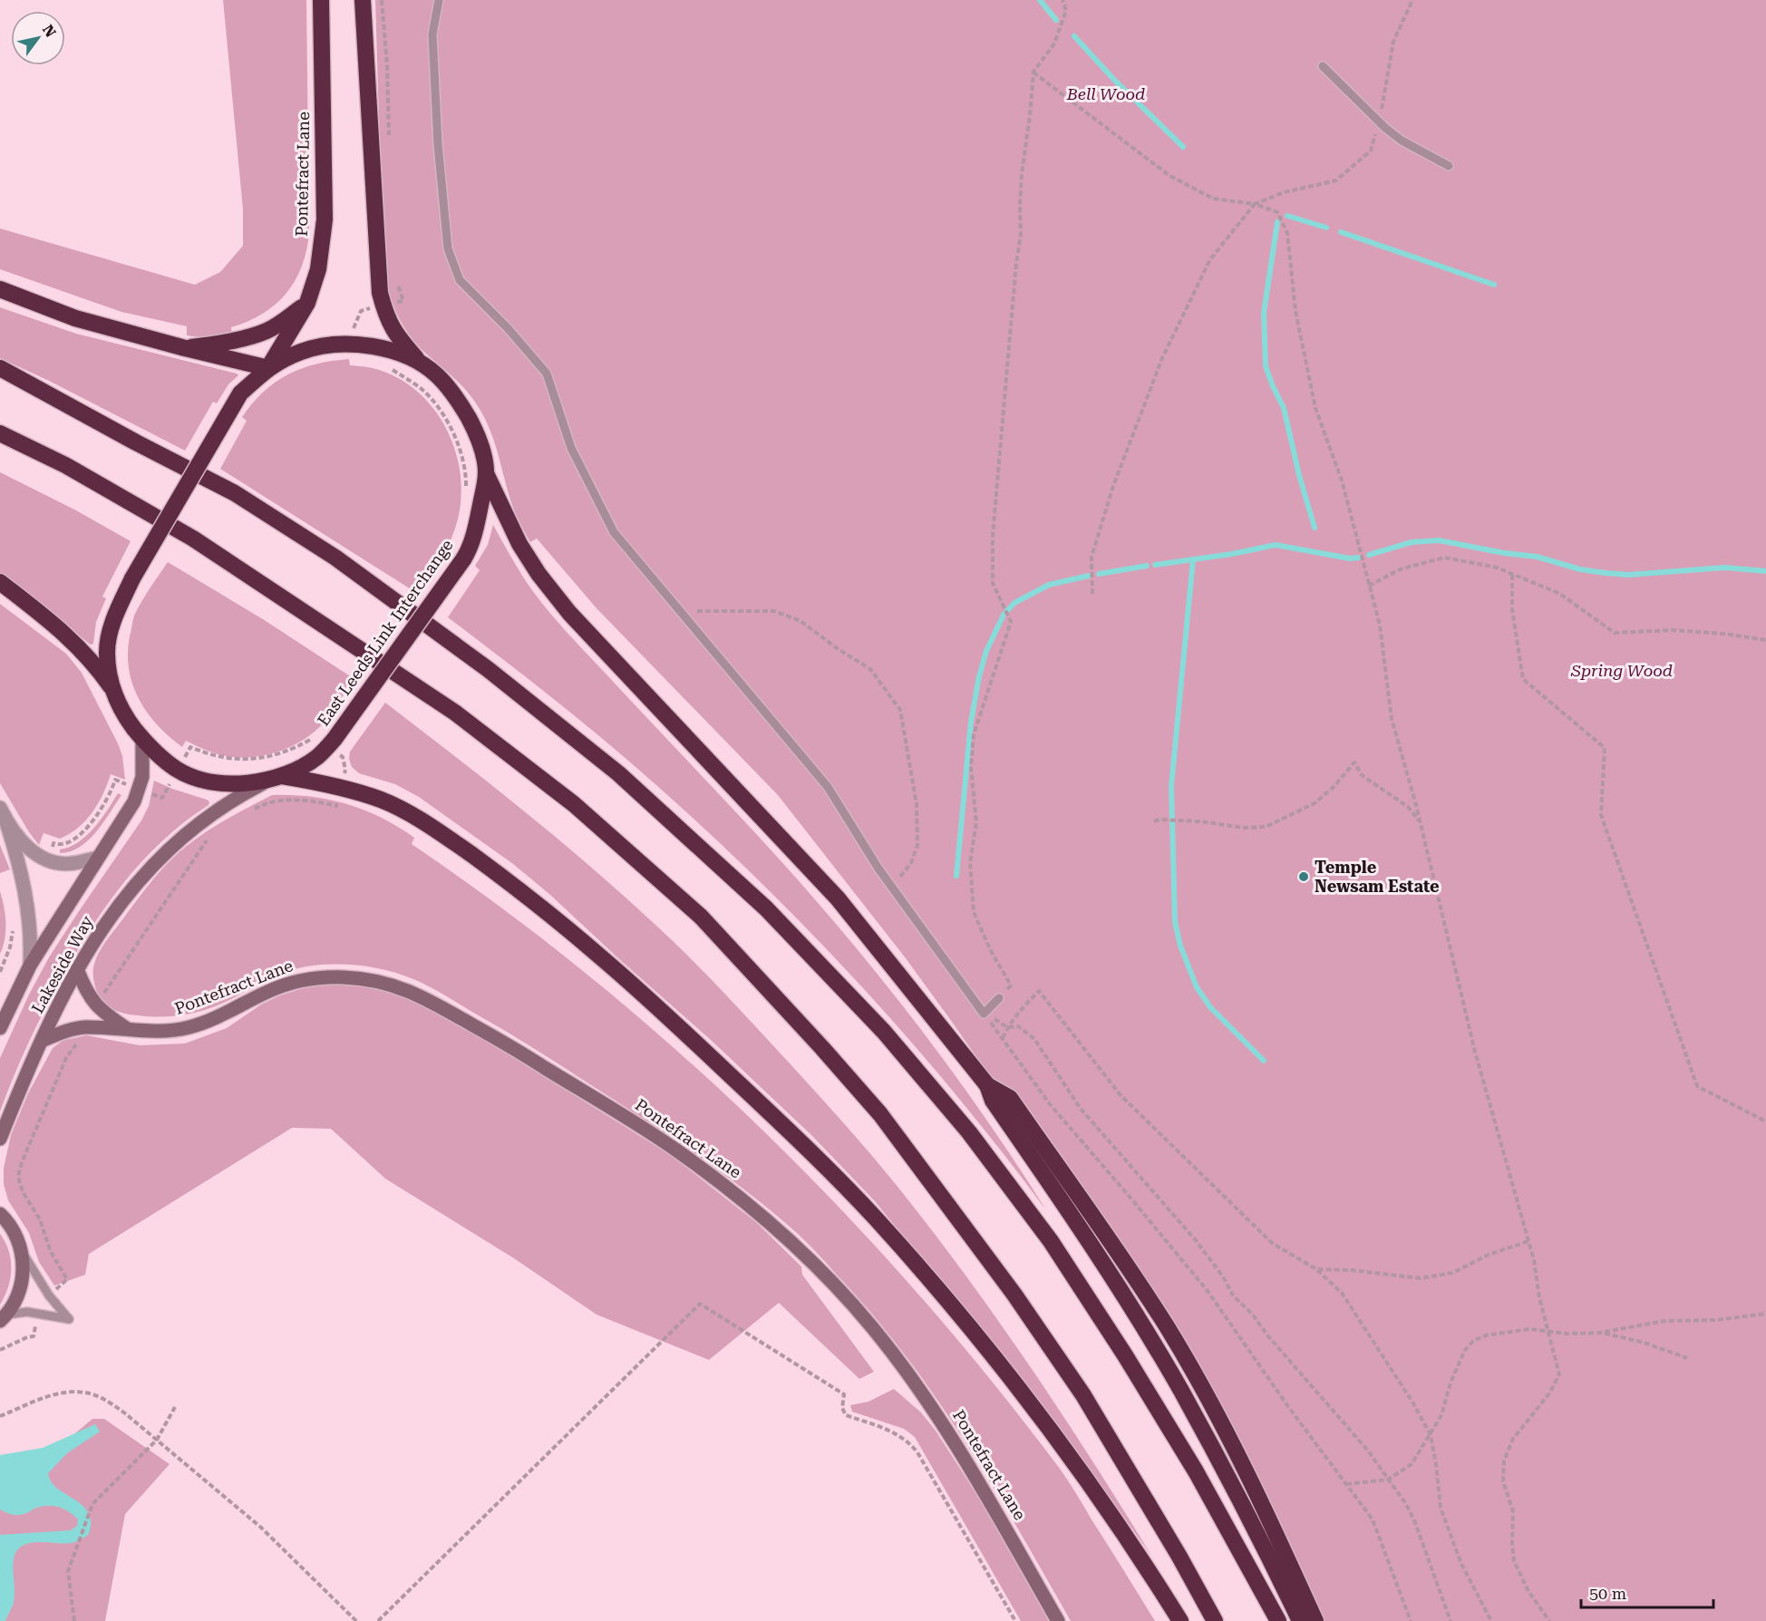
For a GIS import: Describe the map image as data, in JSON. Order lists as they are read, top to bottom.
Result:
{
  "streets": {
    "highway": ["Pontefract Lane", "East Leeds Link Interchange"],
    "street": ["Lakeside Way"]
  },
  "crossings": [
    ["Pontefract Lane", "East Leeds Link Interchange"],
    ["Pontefract Lane", "Lakeside Way"],
    ["East Leeds Link Interchange", "Lakeside Way"]
  ],
  "parks": ["Bell Wood", "Spring Wood"],
  "places": ["Temple Newsam Estate"],
  "scale_bar": "50 m",
  "north": "top right"
}
